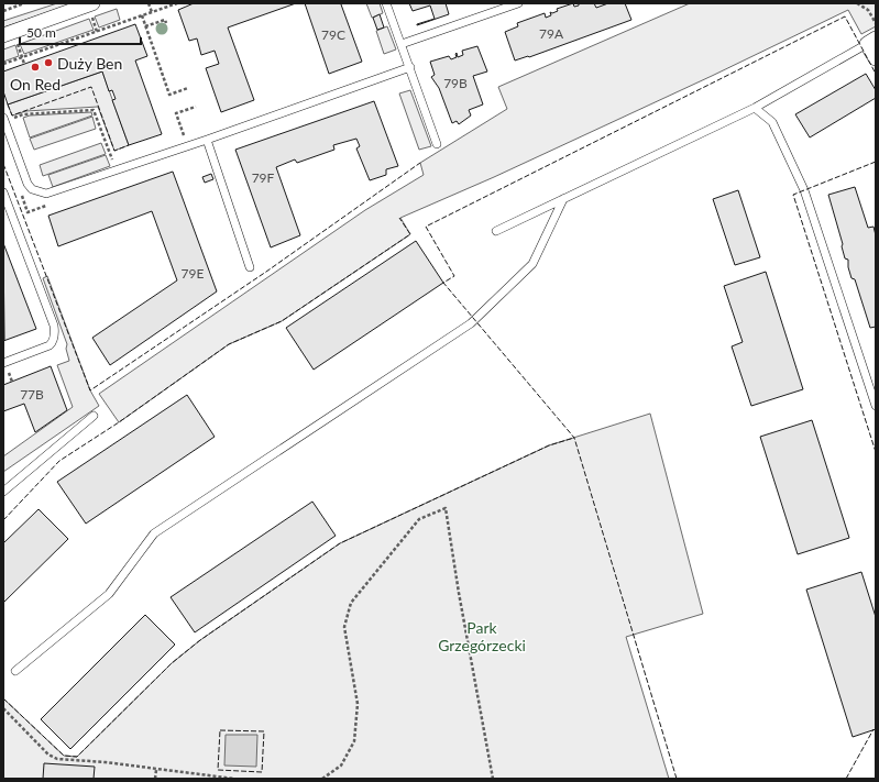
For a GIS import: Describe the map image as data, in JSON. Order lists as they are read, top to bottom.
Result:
{
  "parks": ["Park Grzegórzecki"],
  "places": ["Duży Ben", "On Red"],
  "house_numbers": [
    "79A",
    "79C",
    "79B",
    "79F",
    "79E",
    "77B"
  ],
  "scale_bar": "50 m"
}
